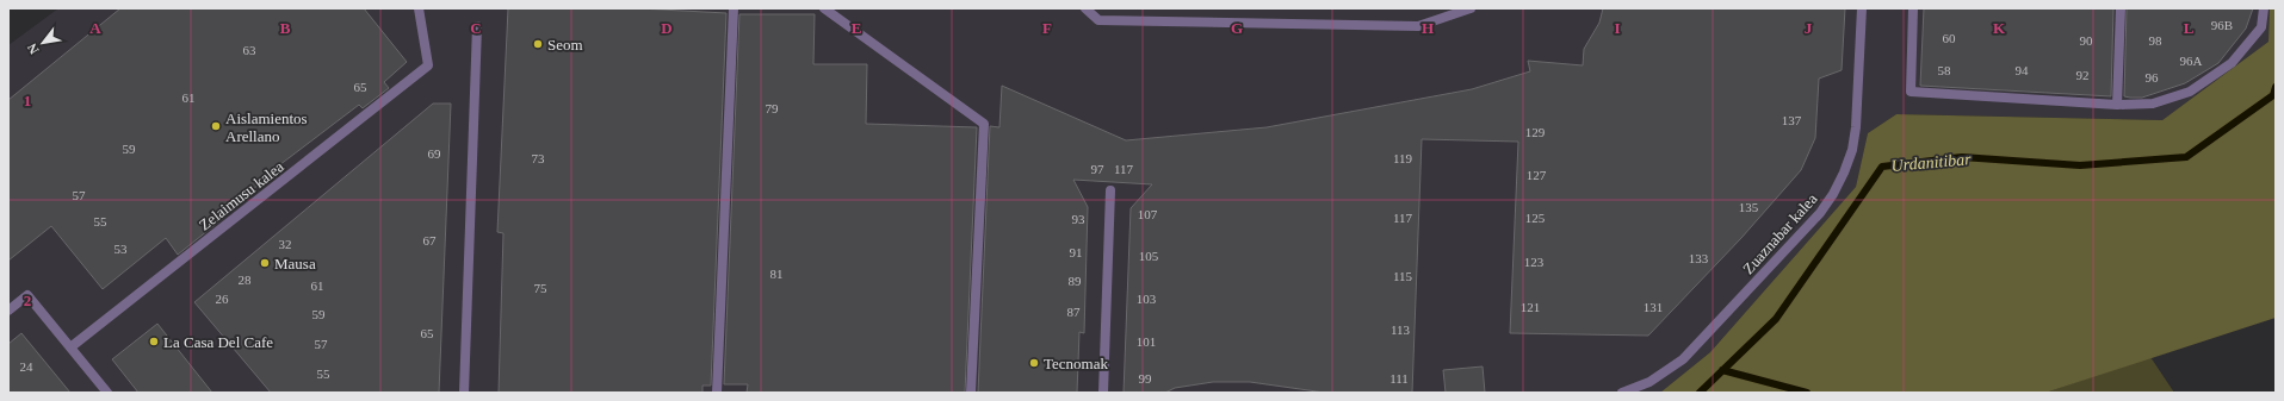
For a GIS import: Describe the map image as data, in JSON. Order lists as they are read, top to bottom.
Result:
{
  "streets": {
    "street": ["Zelaimusu kalea", "Zuaznabar kalea"]
  },
  "water": ["Urdanitibar"],
  "places": [
    "Seom",
    "Aislamientos Arellano",
    "Mausa",
    "La Casa Del Cafe",
    "Tecnomak"
  ],
  "house_numbers": [
    "96B",
    "60",
    "90",
    "98",
    "63",
    "96A",
    "58",
    "94",
    "92",
    "96",
    "65",
    "61",
    "79",
    "137",
    "129",
    "59",
    "69",
    "73",
    "119",
    "97",
    "117",
    "127",
    "57",
    "135",
    "107",
    "117",
    "125",
    "93",
    "55",
    "67",
    "32",
    "53",
    "91",
    "105",
    "133",
    "123",
    "81",
    "115",
    "28",
    "89",
    "61",
    "75",
    "26",
    "103",
    "121",
    "131",
    "87",
    "59",
    "113",
    "65",
    "101",
    "57",
    "24",
    "55",
    "99",
    "111"
  ],
  "north": "bottom left",
  "grid": {
    "columns": [
      "A",
      "B",
      "C",
      "D",
      "E",
      "F",
      "G",
      "H",
      "I",
      "J",
      "K",
      "L"
    ],
    "rows": ["1", "2"]
  }
}
